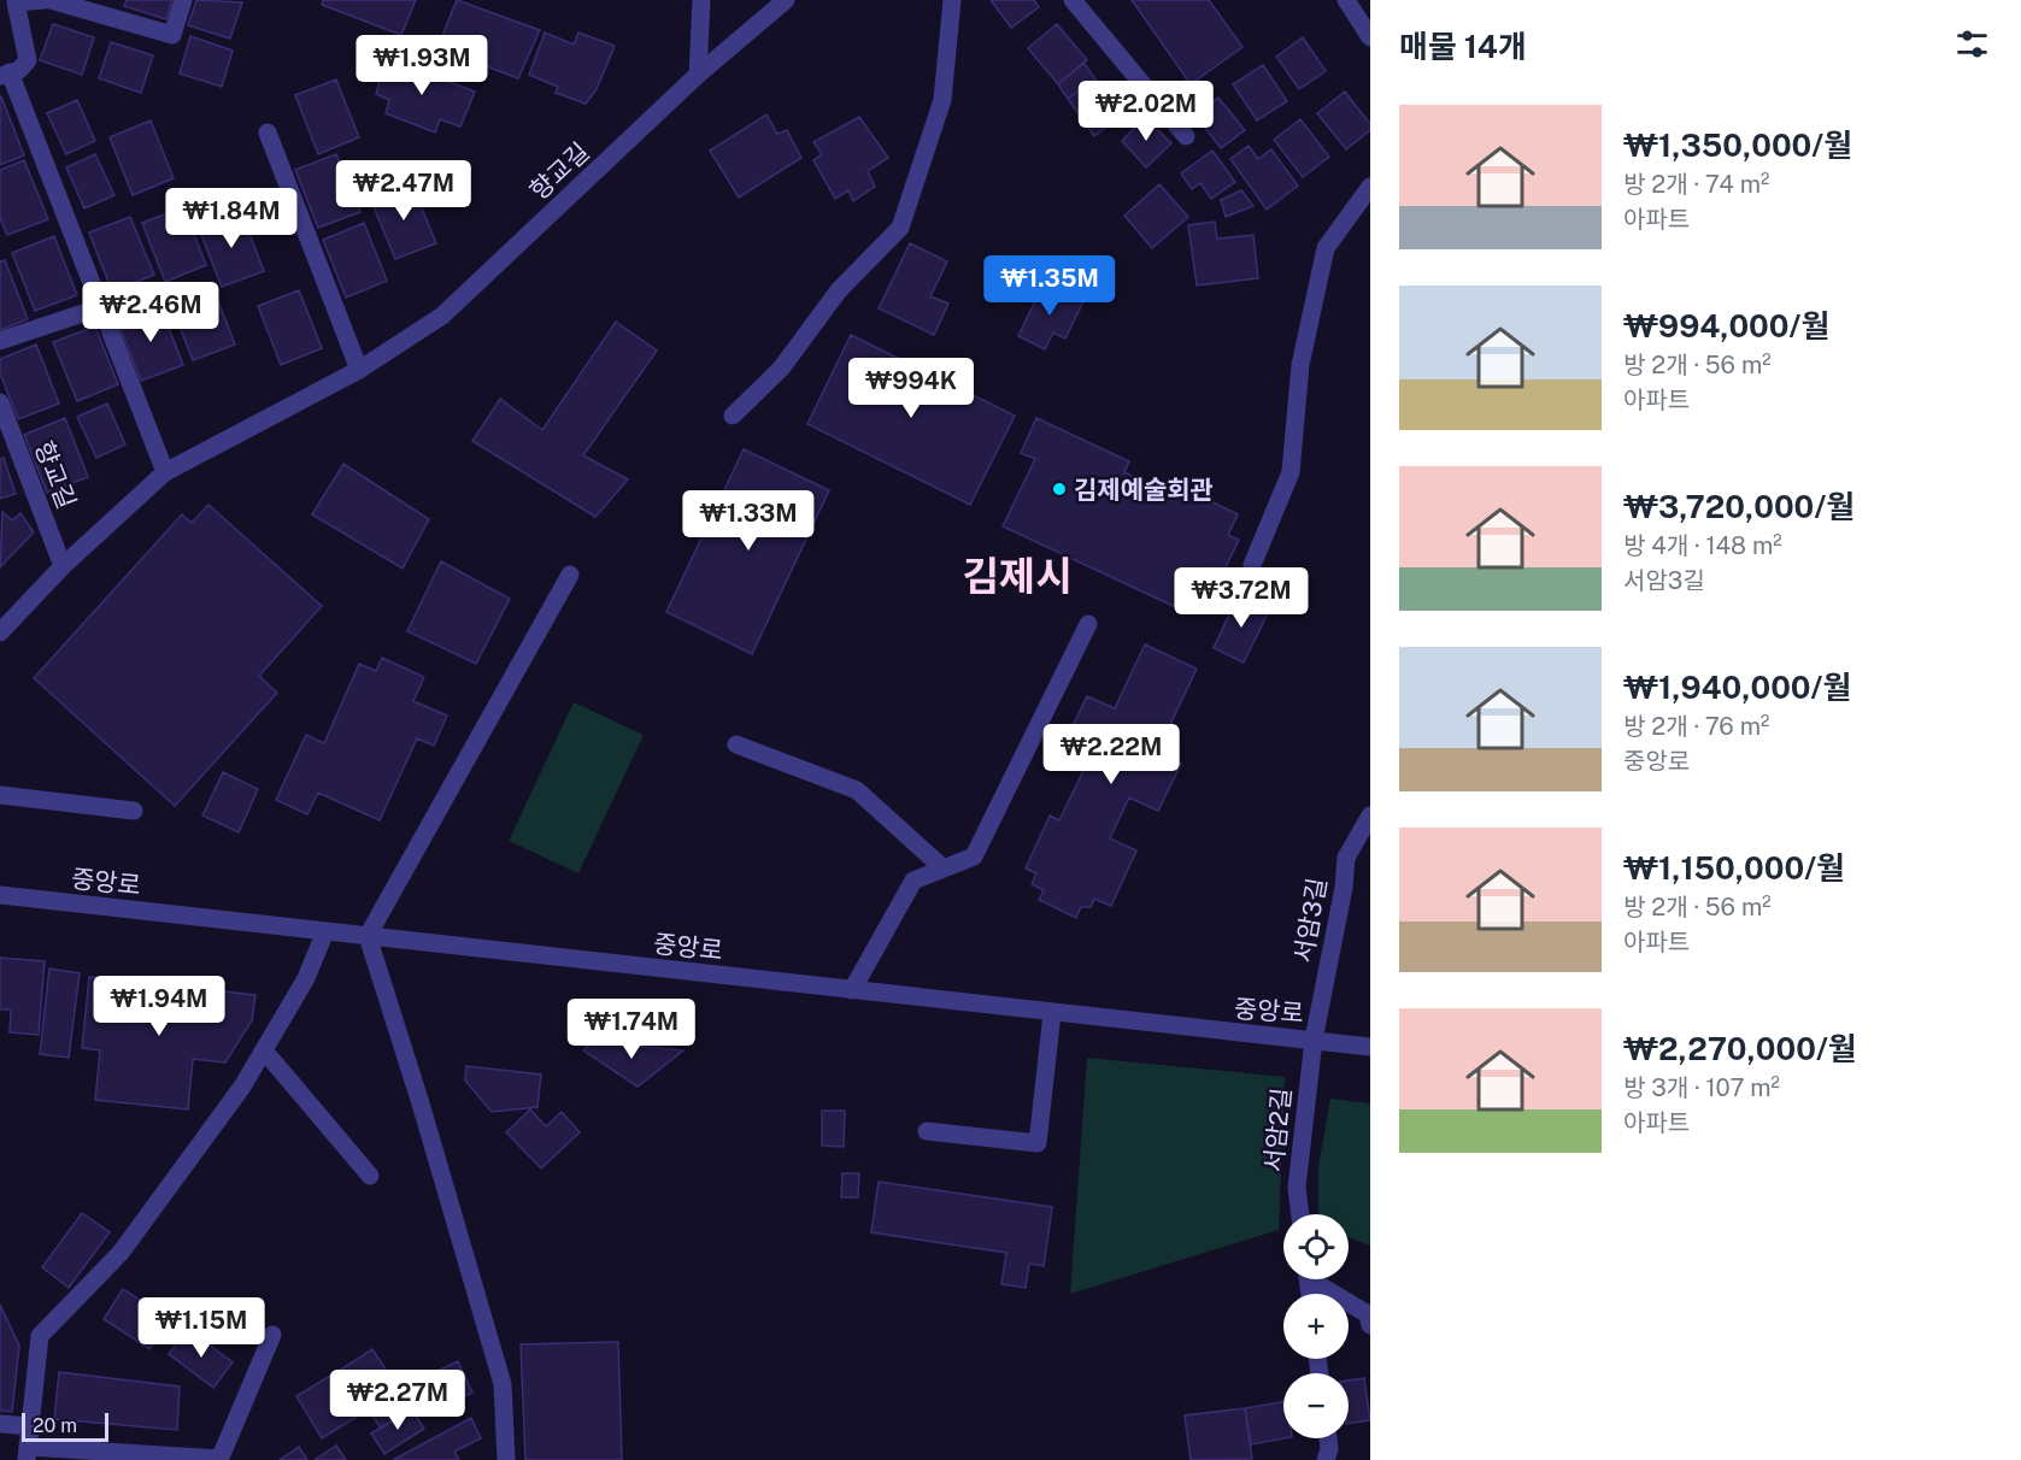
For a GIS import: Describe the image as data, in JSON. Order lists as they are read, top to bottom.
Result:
{
  "streets": {
    "street": [
      "향교길",
      "중앙로",
      "서암3길",
      "서암2길"
    ]
  },
  "crossings": [
    ["중앙로", "서암3길"],
    ["중앙로", "서암2길"],
    ["서암3길", "서암2길"]
  ],
  "districts": ["김제시"],
  "places": ["김제예술회관"],
  "scale_bar": "20 m",
  "page": {
    "heading": "매물 14개",
    "price": [
      "₩1.93M",
      "₩2.02M",
      "₩2.47M",
      "₩1.84M",
      "₩1.35M",
      "₩2.46M",
      "₩994K",
      "₩1.33M",
      "₩3.72M",
      "₩2.22M",
      "₩1.94M",
      "₩1.74M",
      "₩1.15M",
      "₩2.27M"
    ],
    "list": [
      {
        "name": "₩1,350,000/월",
        "note": "방 2개 · 74 m² · 아파트"
      },
      {
        "name": "₩994,000/월",
        "note": "방 2개 · 56 m² · 아파트"
      },
      {
        "name": "₩3,720,000/월",
        "note": "방 4개 · 148 m² · 서암3길"
      },
      {
        "name": "₩1,940,000/월",
        "note": "방 2개 · 76 m² · 중앙로"
      },
      {
        "name": "₩1,150,000/월",
        "note": "방 2개 · 56 m² · 아파트"
      },
      {
        "name": "₩2,270,000/월",
        "note": "방 3개 · 107 m² · 아파트"
      }
    ],
    "map_buttons": ["+", "−"],
    "scale": "20 m"
  }
}
